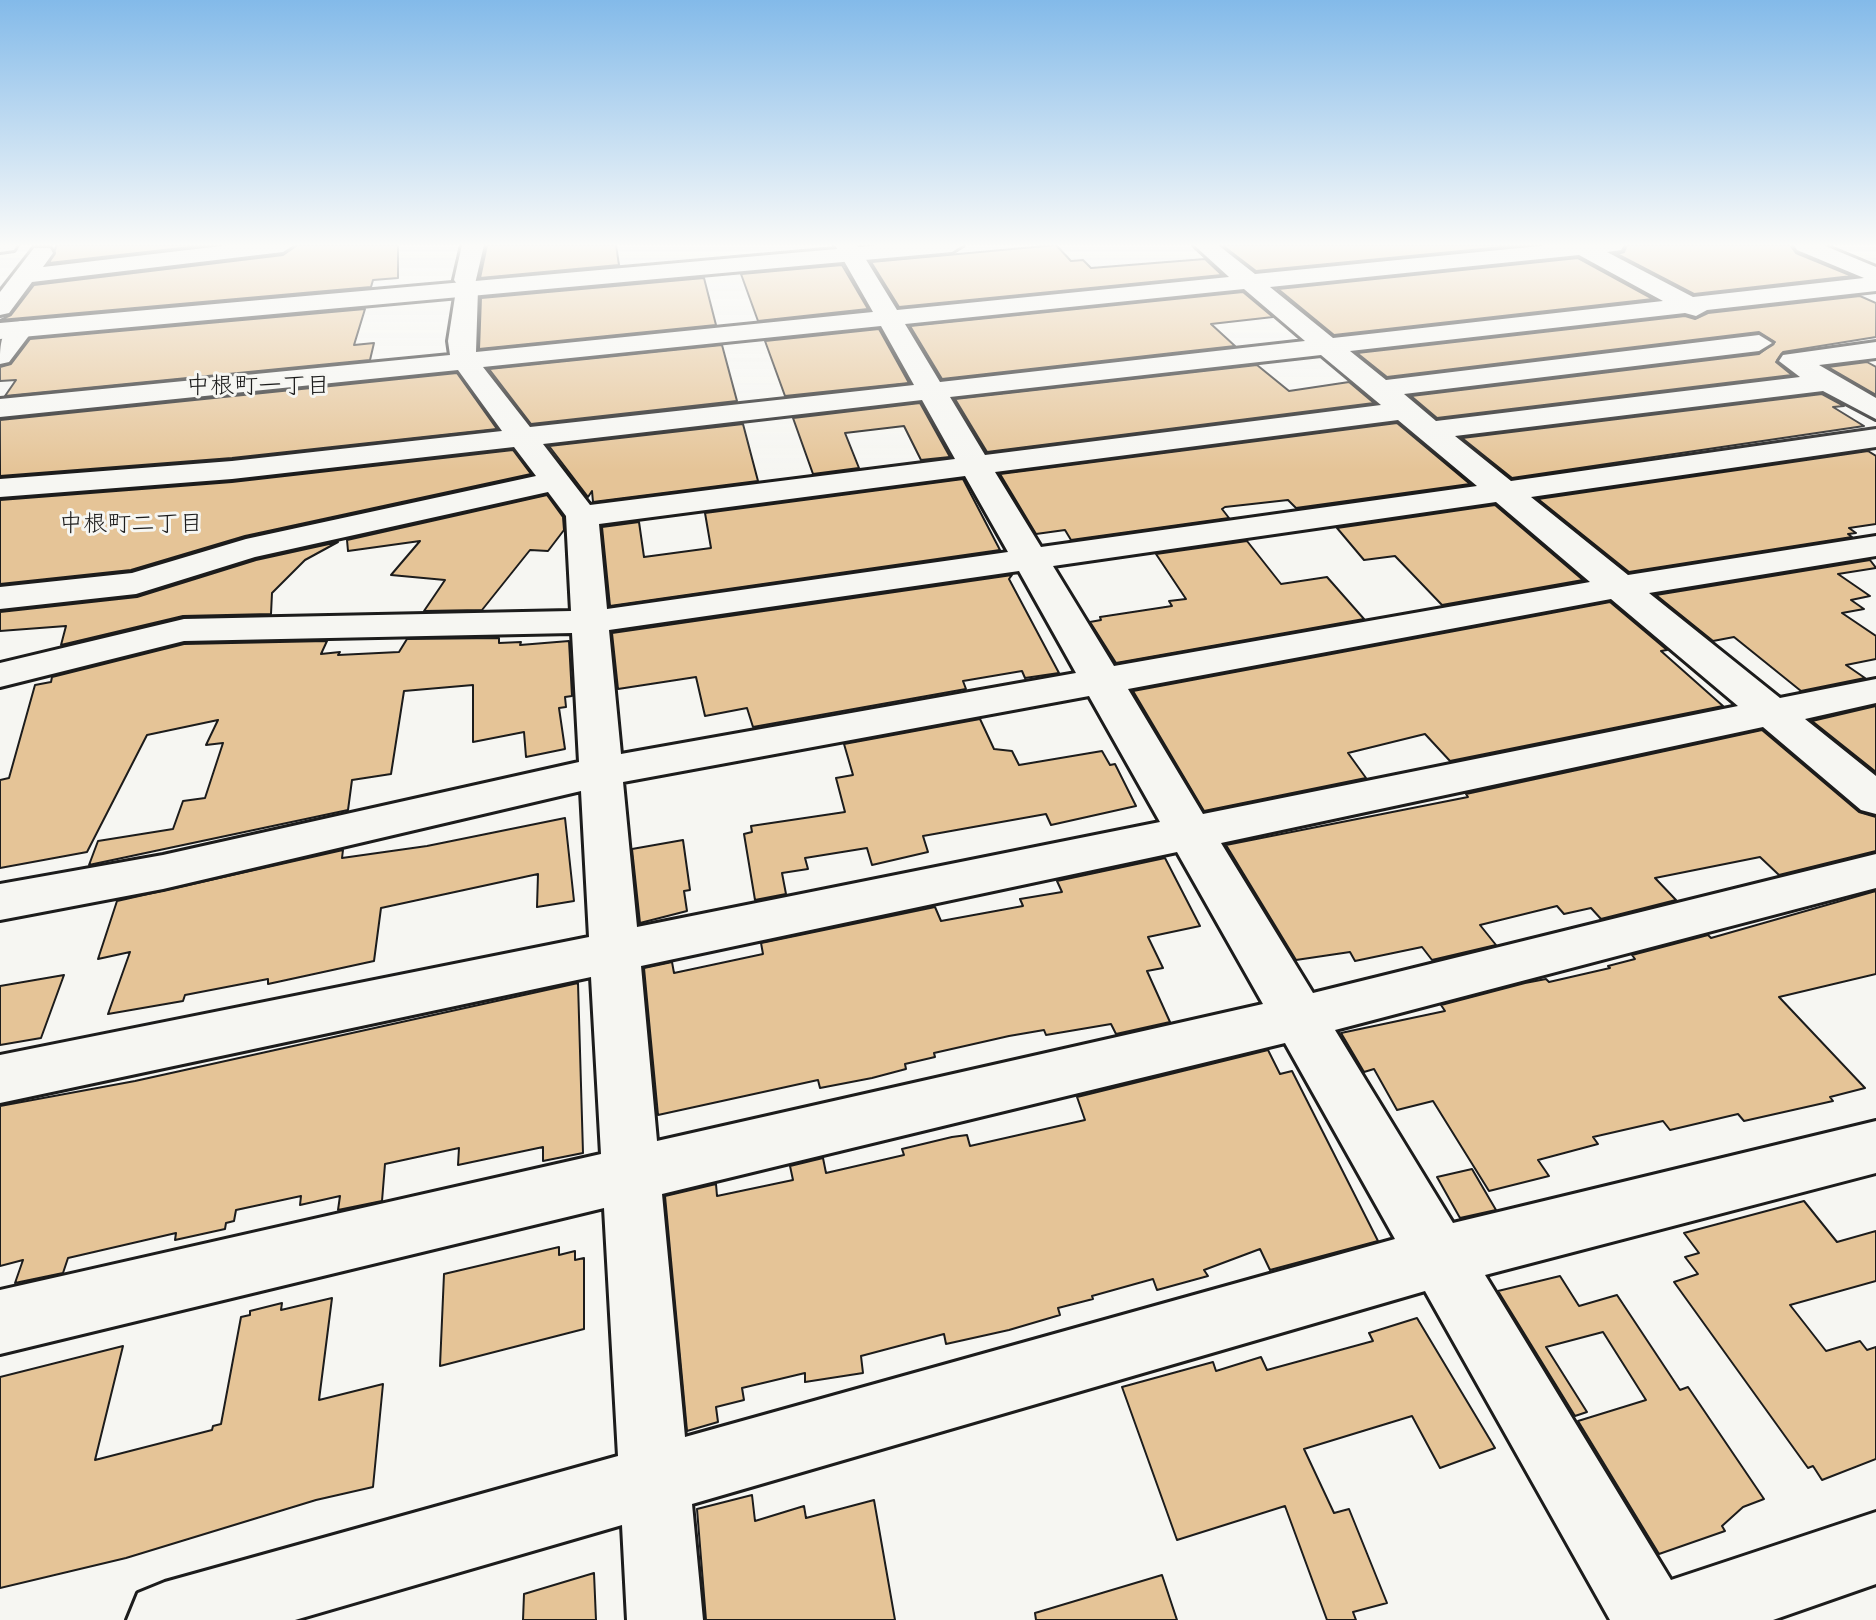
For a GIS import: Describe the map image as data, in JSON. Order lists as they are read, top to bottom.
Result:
{
  "districts": ["中根町一丁目", "中根町二丁目"]
}
